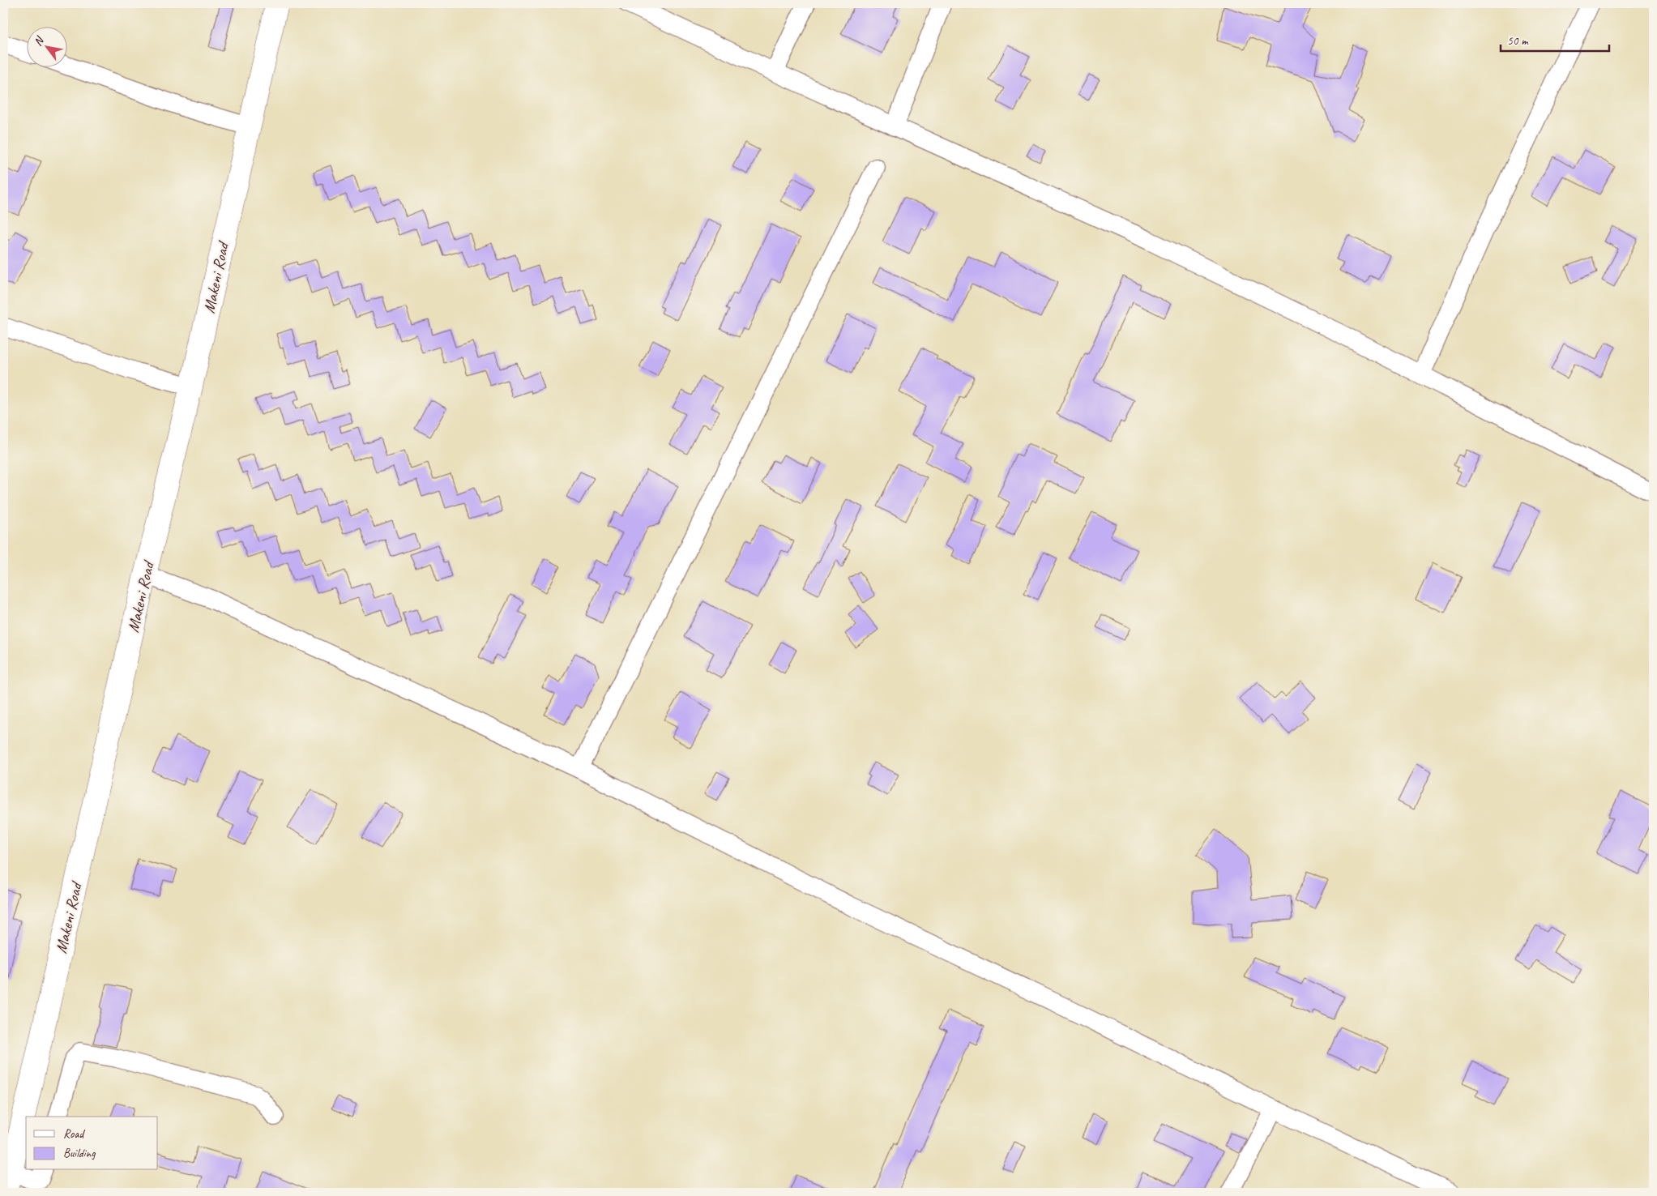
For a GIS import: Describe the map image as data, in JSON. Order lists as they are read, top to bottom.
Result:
{
  "streets": {
    "main road": ["Makeni Road"]
  },
  "legend": ["Road", "Building"],
  "scale_bar": "50 m",
  "north": "top left"
}
